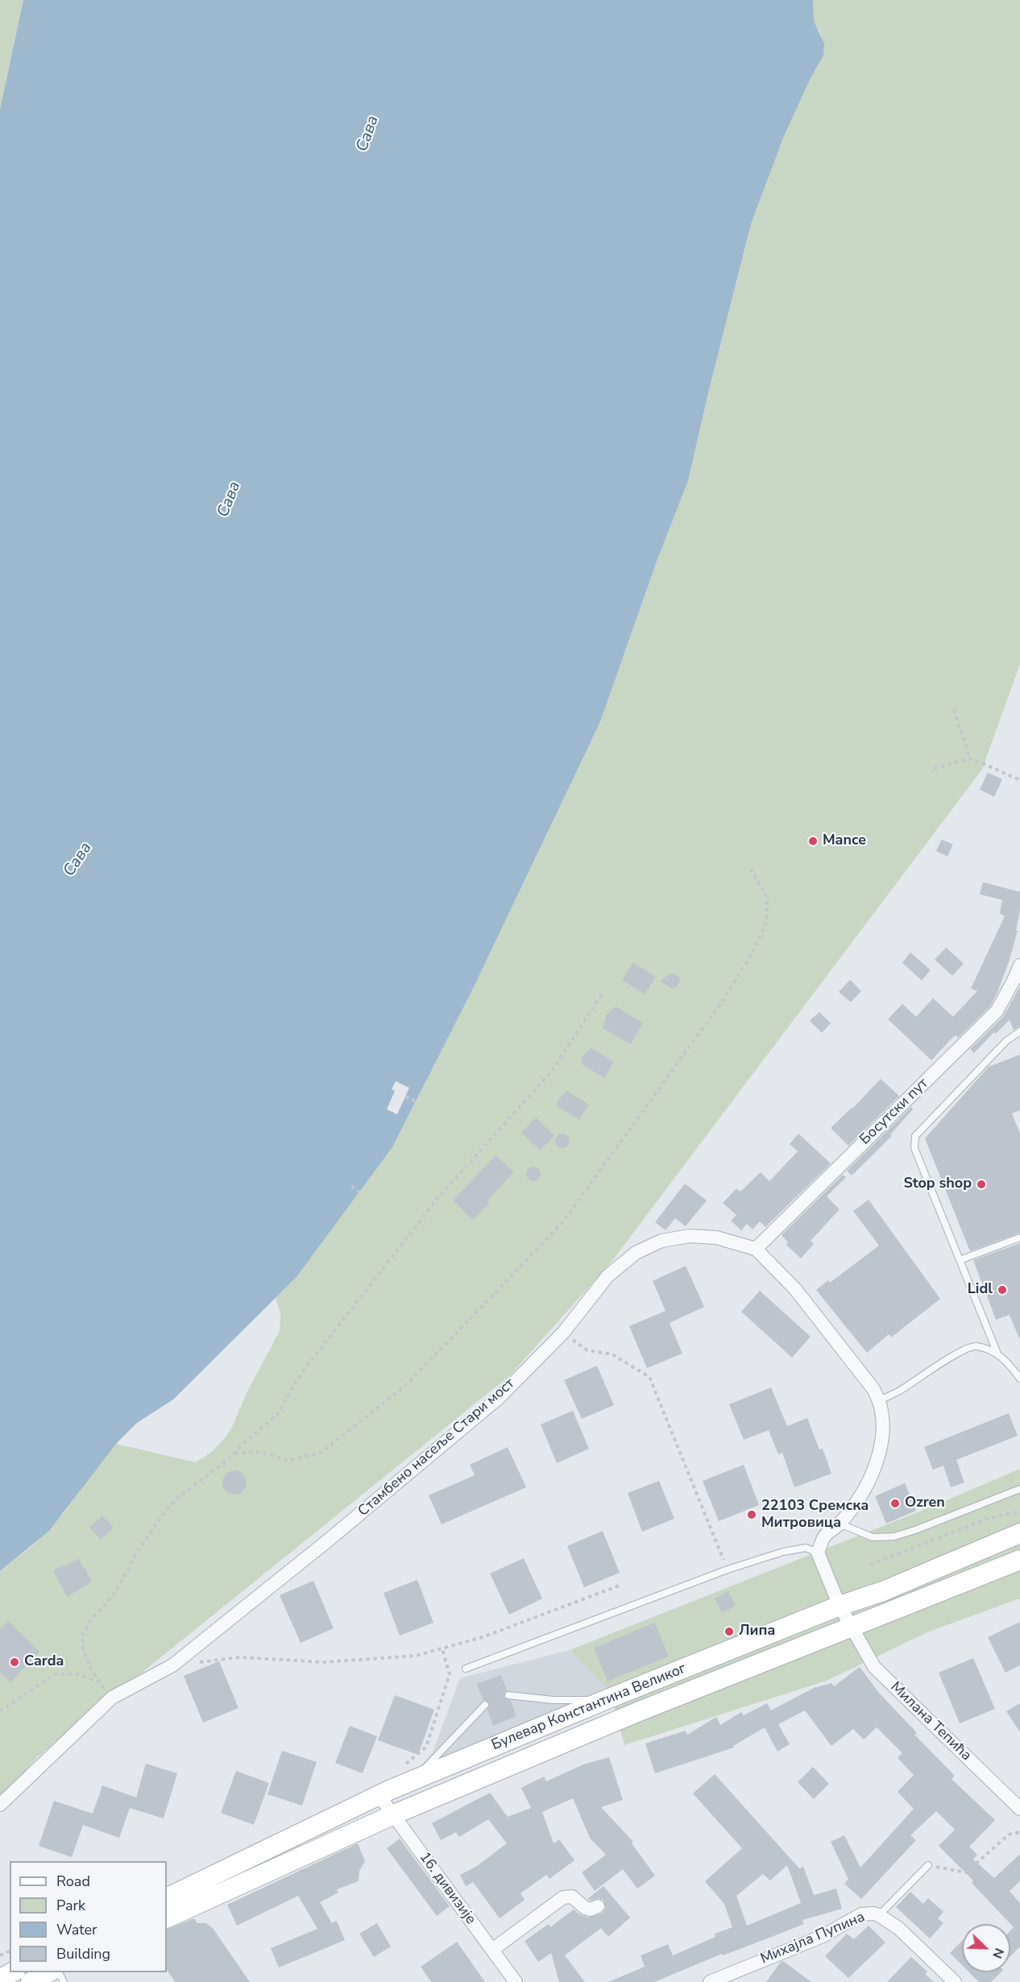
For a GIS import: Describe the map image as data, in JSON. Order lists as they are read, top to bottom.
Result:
{
  "streets": {
    "main road": ["Булевар Константина Великог"],
    "street": [
      "Босутски пут",
      "Стамбено насеље Стари мост",
      "Милана Тепића",
      "16. дивизије",
      "Михајла Пупина"
    ]
  },
  "crossings": [
    ["Босутски пут", "Стамбено насеље Стари мост"],
    ["Булевар Константина Великог", "Милана Тепића"],
    ["Булевар Константина Великог", "16. дивизије"]
  ],
  "water": ["Сава"],
  "places": [
    "Mance",
    "Stop shop",
    "Lidl",
    "Ozren",
    "22103 Сремска Митровица",
    "Липа",
    "Carda"
  ],
  "legend": [
    "Road",
    "Park",
    "Water",
    "Building"
  ],
  "north": "bottom right"
}
